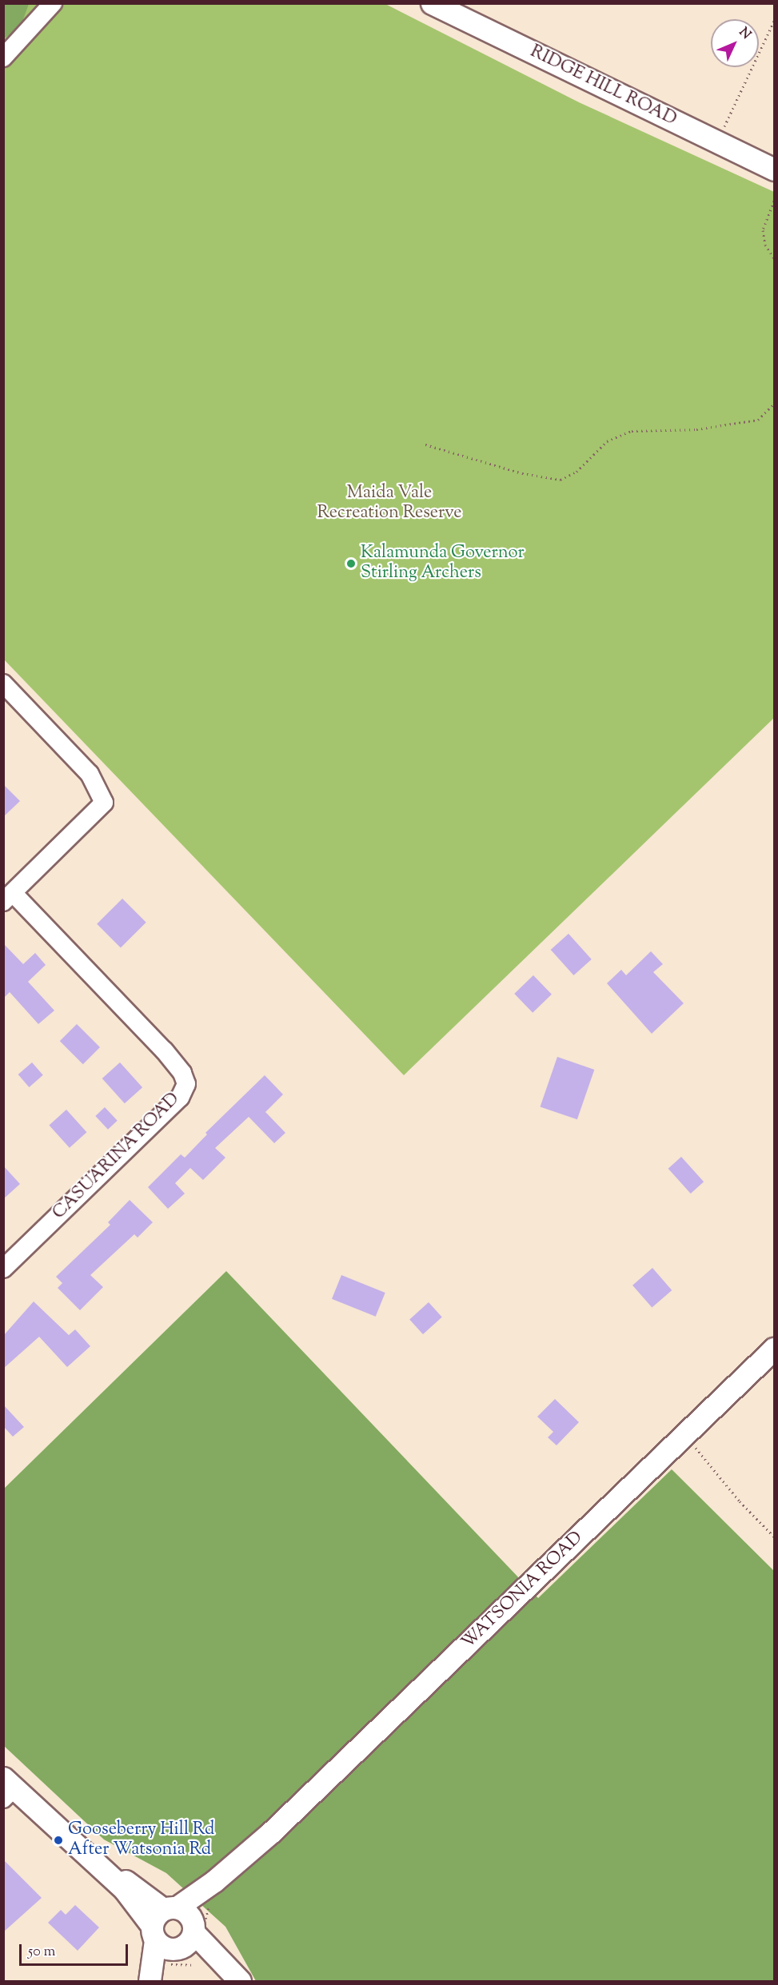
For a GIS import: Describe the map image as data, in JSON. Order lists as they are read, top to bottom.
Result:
{
  "streets": {
    "street": ["RIDGE HILL ROAD", "CASUARINA ROAD", "WATSONIA ROAD"]
  },
  "parks": ["Maida Vale Recreation Reserve"],
  "places": ["Kalamunda Governor Stirling Archers", "Gooseberry Hill Rd After Watsonia Rd"],
  "scale_bar": "50 m",
  "north": "top right"
}
